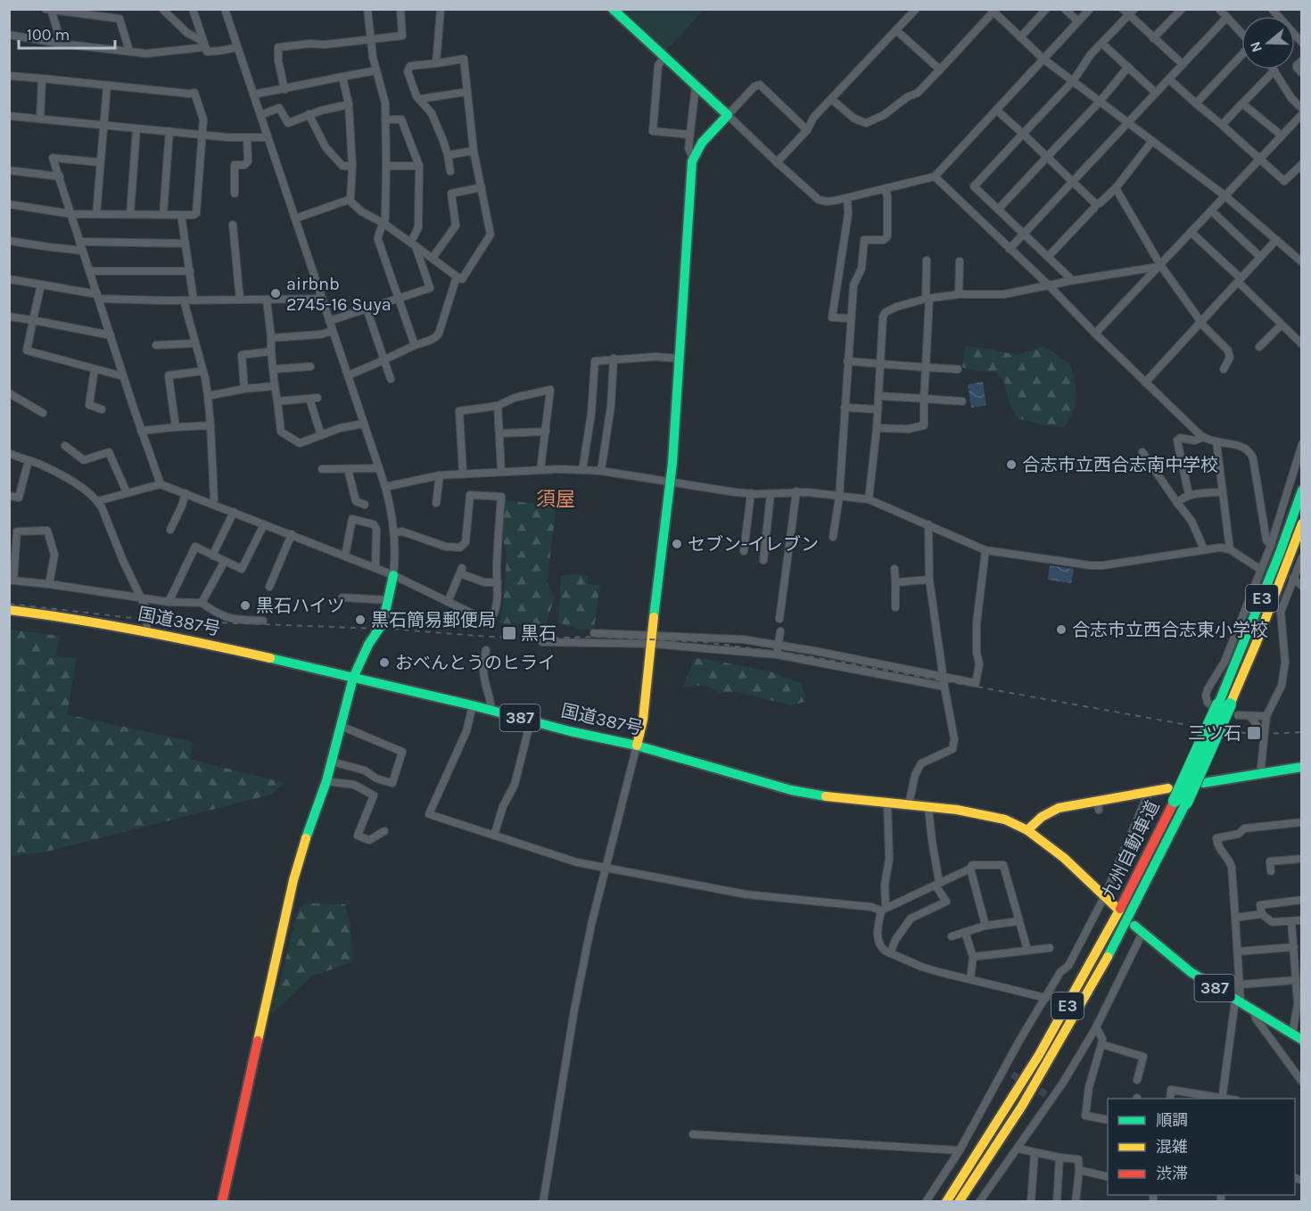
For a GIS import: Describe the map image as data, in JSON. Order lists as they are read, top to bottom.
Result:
{
  "streets": {
    "main road": [
      "E3",
      "国道387号",
      "387",
      "九州自動車道"
    ]
  },
  "crossings": [
    ["国道387号", "387"]
  ],
  "districts": ["須屋"],
  "places": {
    "other": [
      "airbnb 2745-16 Suya",
      "合志市立西合志南中学校",
      "セブン-イレブン",
      "黒石ハイツ",
      "黒石簡易郵便局",
      "合志市立西合志東小学校",
      "おべんとうのヒライ"
    ],
    "transit": ["黒石", "三ツ石"]
  },
  "legend": ["順調", "混雑", "渋滞"],
  "scale_bar": "100 m",
  "north": "left"
}
